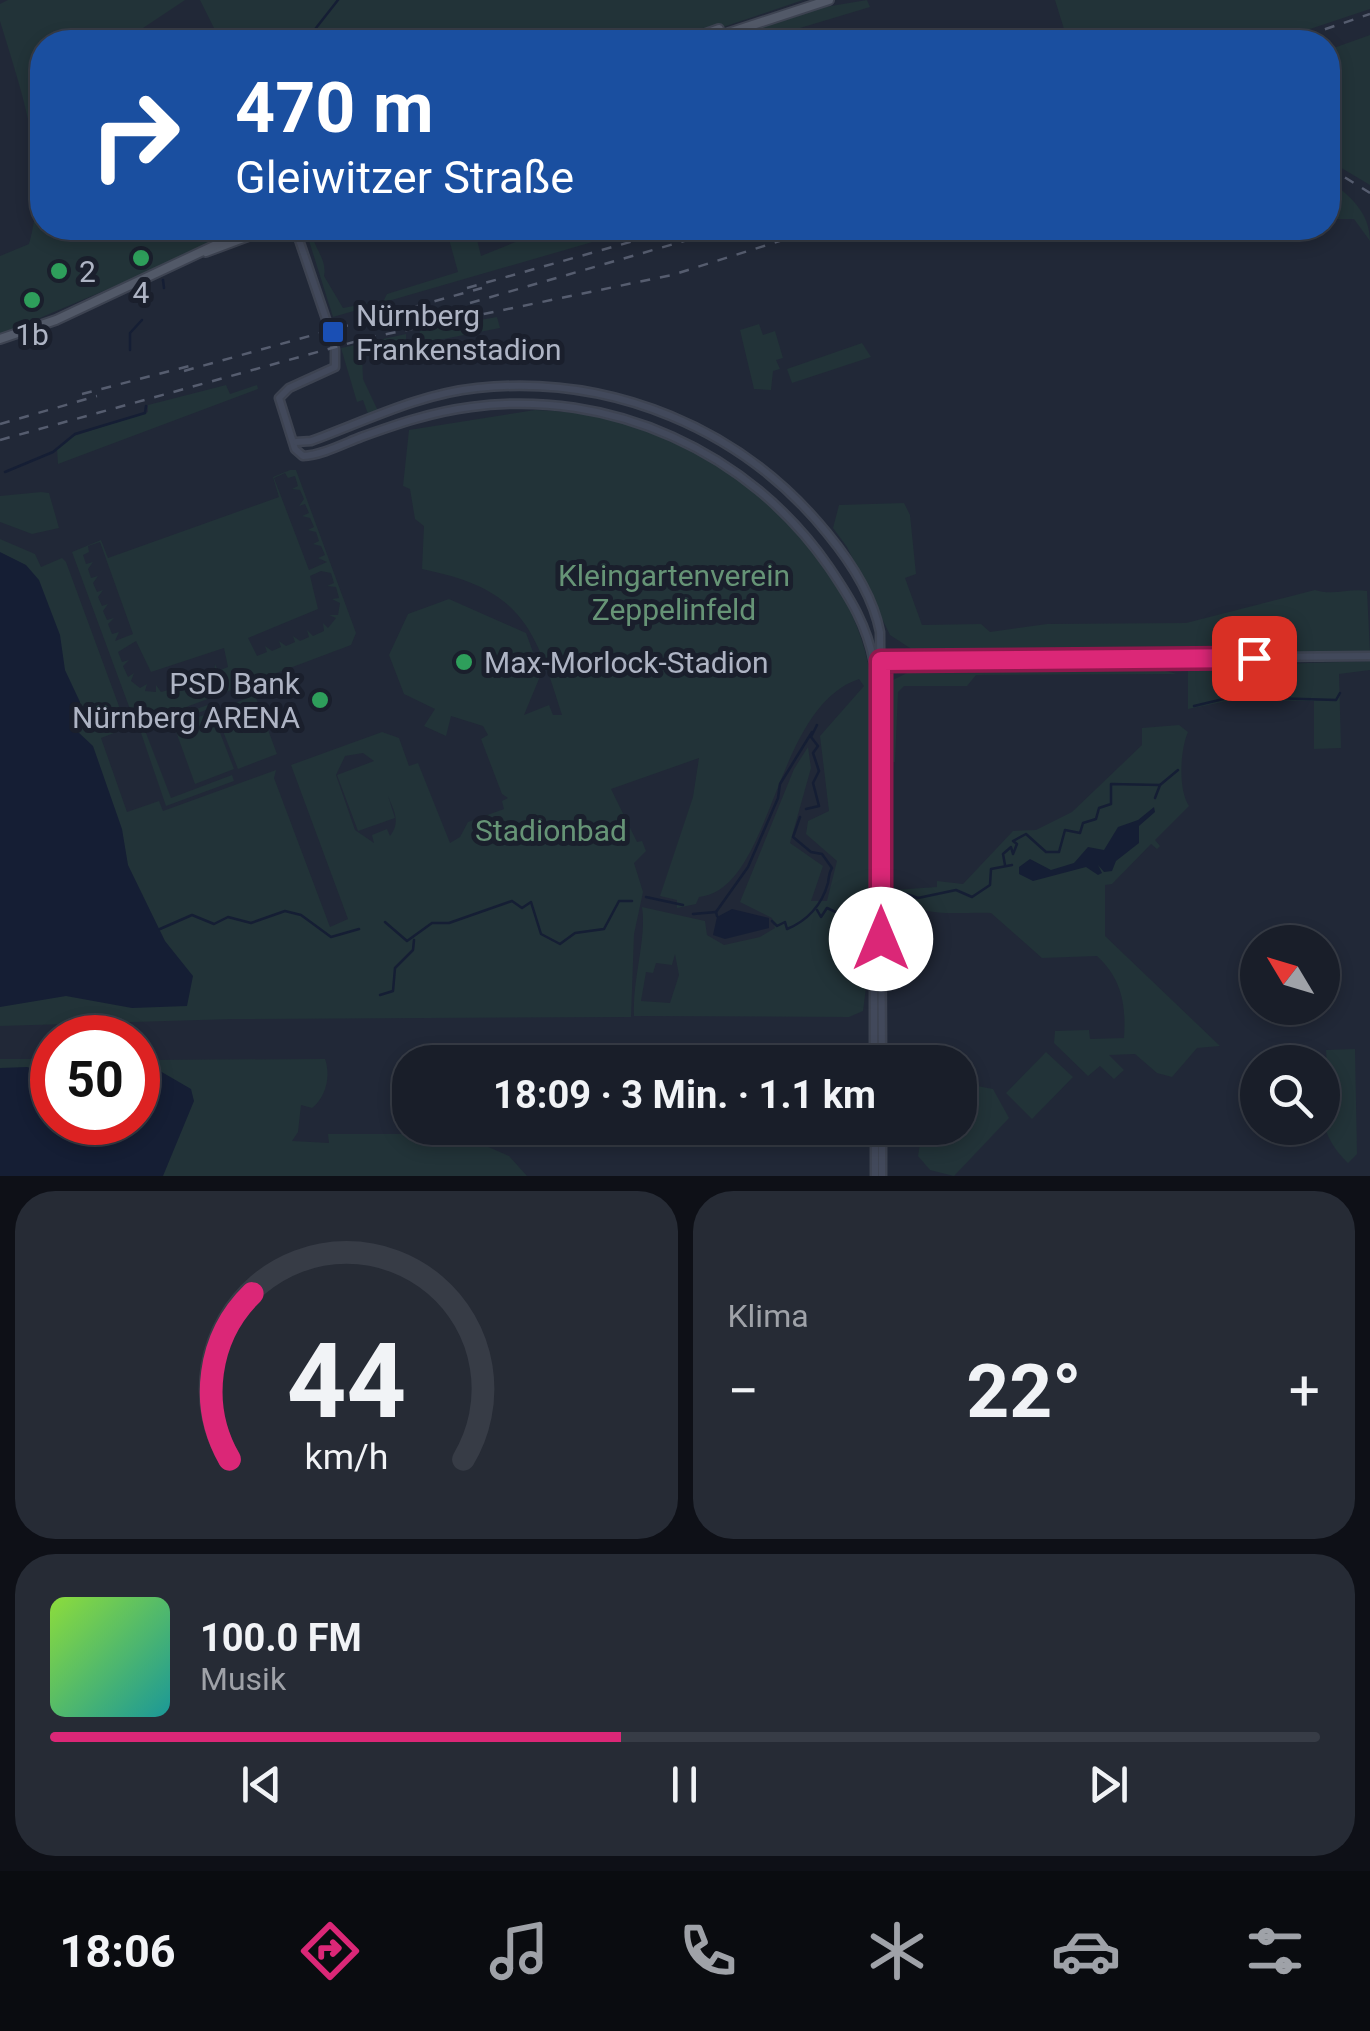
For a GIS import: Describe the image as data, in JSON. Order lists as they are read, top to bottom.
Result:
{
  "parks": ["Kleingartenverein Zeppelinfeld", "Stadionbad"],
  "places": {
    "other": [
      "4",
      "2",
      "1b",
      "Max-Morlock-Stadion",
      "PSD Bank Nürnberg ARENA"
    ],
    "transit": ["Nürnberg Frankenstadion"]
  },
  "north": "top left",
  "page": {
    "turn": ["470 m", "Gleiwitzer Straße"],
    "limit": "50",
    "trip": "18:09 · 3 Min. · 1.1 km",
    "tile": "Klima",
    "heat": ["−", "22°", "+"],
    "song": ["100.0 FM", "Musik"],
    "tabs": "18:06",
    "gauge": ["44", "km/h"]
  }
}
